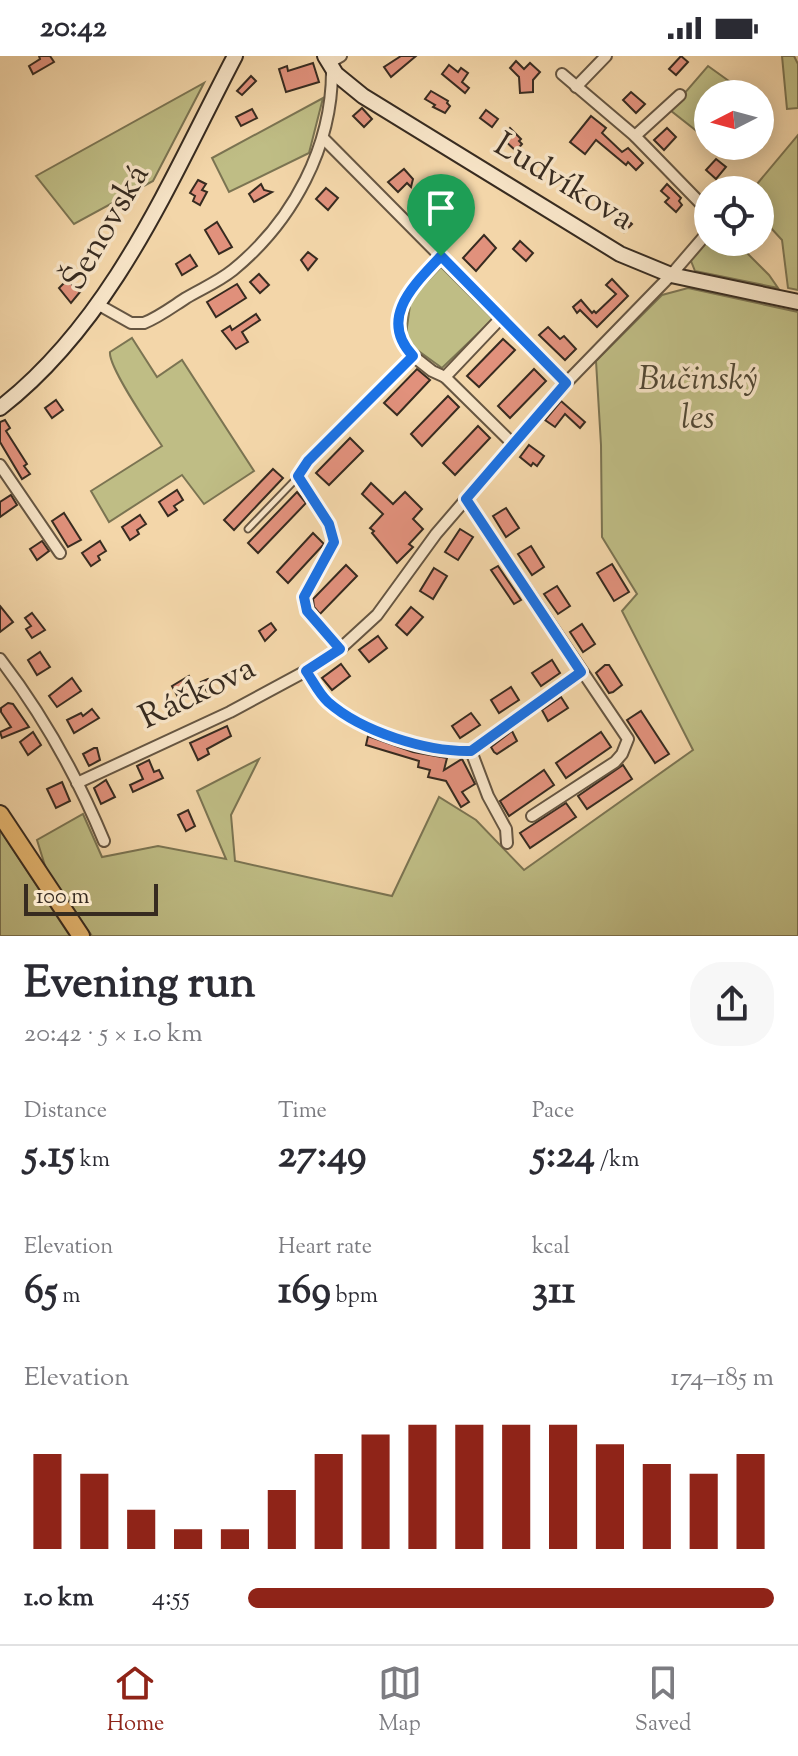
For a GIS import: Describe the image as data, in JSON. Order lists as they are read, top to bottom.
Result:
{
  "streets": {
    "street": ["Ludvíkova", "Šenovská", "Ráčkova"]
  },
  "crossings": [
    ["Ludvíkova", "Ráčkova"]
  ],
  "parks": ["Bučinský les"],
  "scale_bar": "100 m",
  "north": "left",
  "page": {
    "status": "20:42",
    "scale": "100 m",
    "heading": ["Evening run", "20:42 · 5 × 1.0 km"],
    "stats": [
      ["Distance", "5.15 km"],
      ["Time", "27:49"],
      ["Pace", "5:24 /km"],
      ["Elevation", "65 m"],
      ["Heart rate", "169 bpm"],
      ["kcal", "311"]
    ],
    "chart": ["Elevation", "174–185 m"],
    "list": [
      {
        "name": "1.0 km",
        "note": "4:55"
      }
    ],
    "tabs": ["Home", "Map", "Saved"]
  }
}
